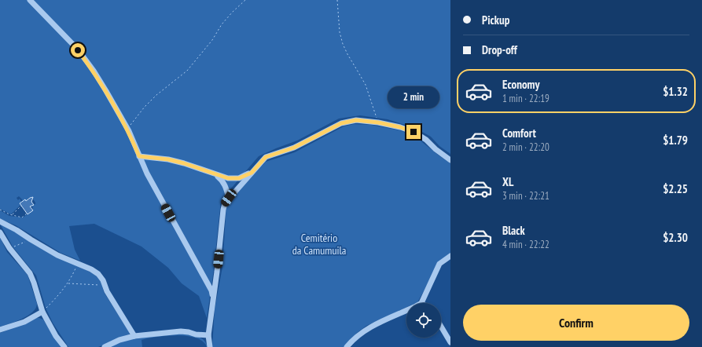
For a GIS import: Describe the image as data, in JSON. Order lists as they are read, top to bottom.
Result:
{
  "parks": ["Cemitério da Camumuila"],
  "page": {
    "banner": ["Pickup", "Drop-off"],
    "list": [
      {
        "name": "Economy",
        "note": "1 min · 22:19",
        "value": "$1.32"
      },
      {
        "name": "Comfort",
        "note": "2 min · 22:20",
        "value": "$1.79"
      },
      {
        "name": "XL",
        "note": "3 min · 22:21",
        "value": "$2.25"
      },
      {
        "name": "Black",
        "note": "4 min · 22:22",
        "value": "$2.30"
      }
    ],
    "bubble": "2 min",
    "buttons": "Confirm"
  }
}
